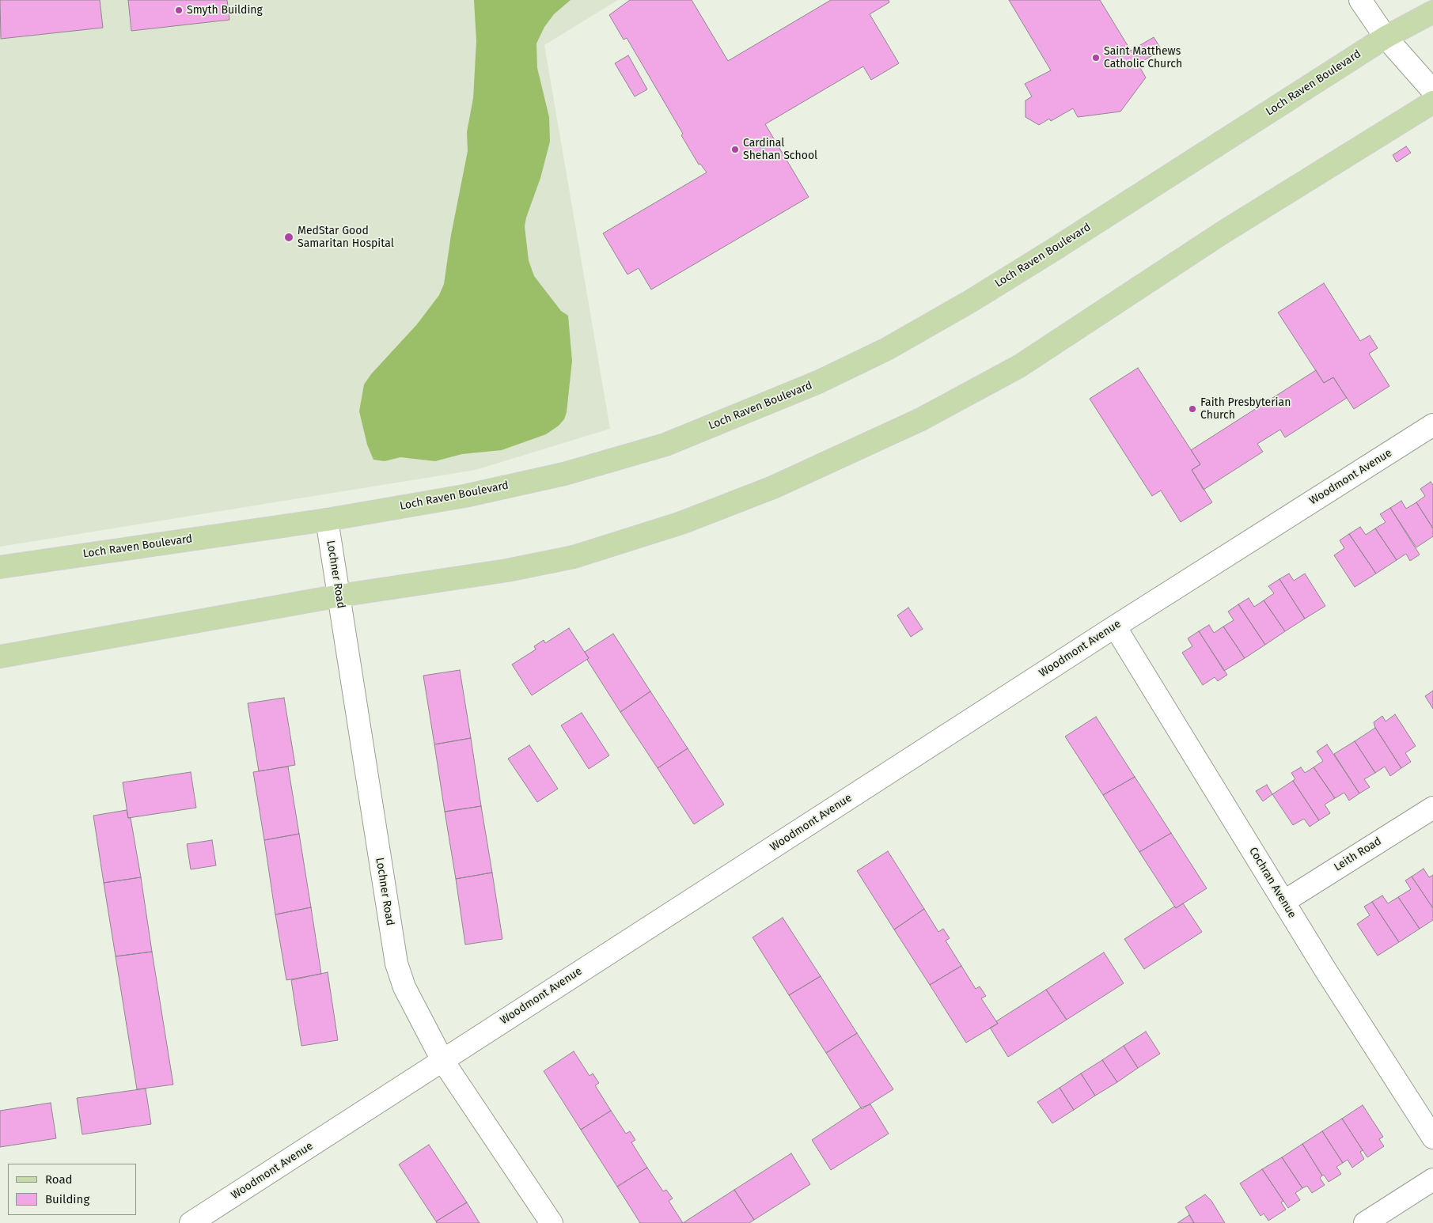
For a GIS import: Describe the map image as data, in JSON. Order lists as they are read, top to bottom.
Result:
{
  "streets": {
    "main road": ["Loch Raven Boulevard"],
    "street": [
      "Woodmont Avenue",
      "Lochner Road",
      "Leith Road",
      "Cochran Avenue"
    ]
  },
  "crossings": [
    ["Loch Raven Boulevard", "Lochner Road"],
    ["Woodmont Avenue", "Lochner Road"],
    ["Woodmont Avenue", "Cochran Avenue"],
    ["Leith Road", "Cochran Avenue"]
  ],
  "places": [
    "Smyth Building",
    "Saint Matthews Catholic Church",
    "Cardinal Shehan School",
    "MedStar Good Samaritan Hospital",
    "Faith Presbyterian Church"
  ],
  "legend": ["Road", "Building"]
}
